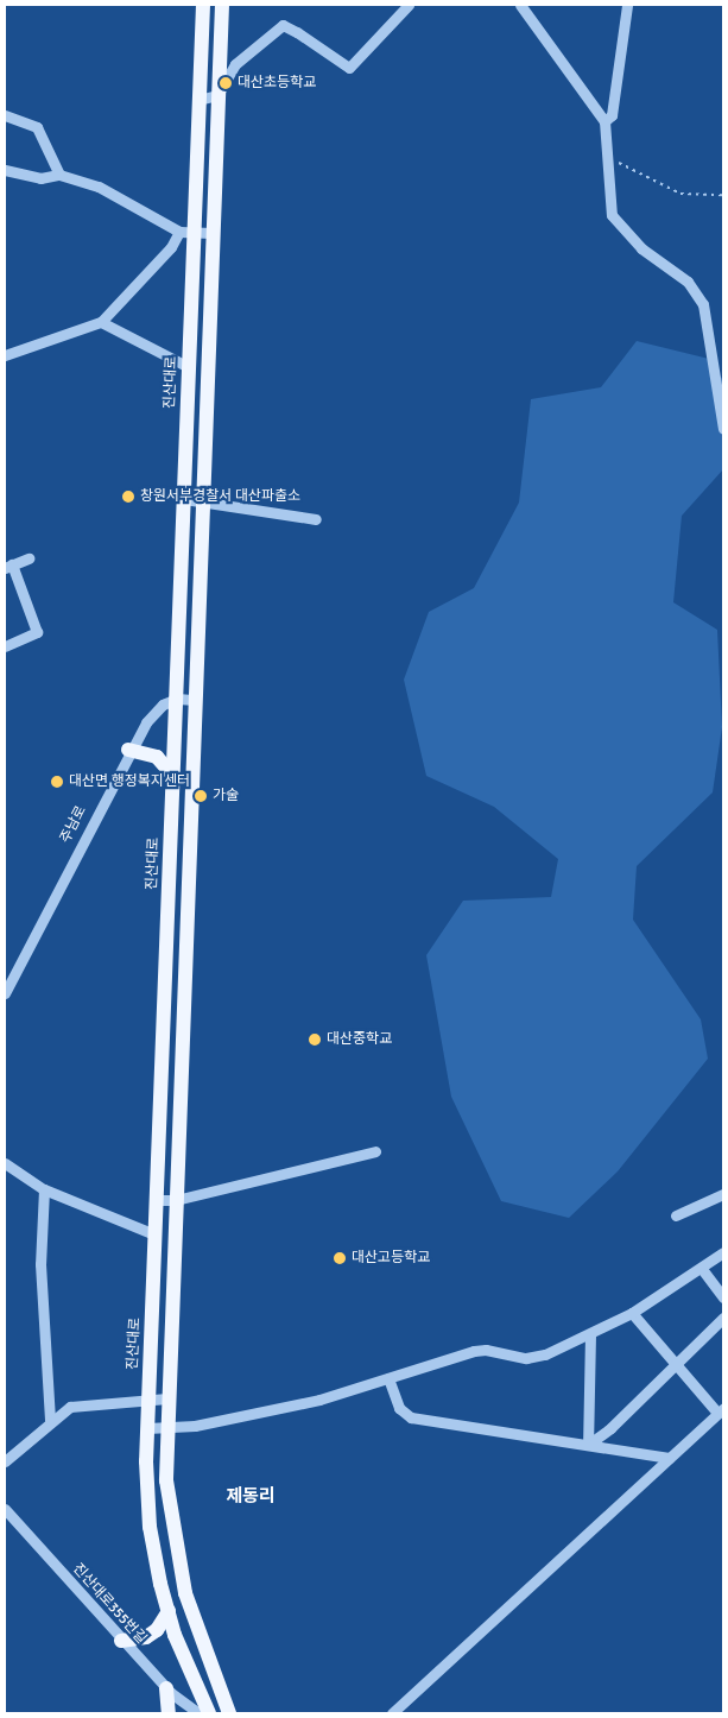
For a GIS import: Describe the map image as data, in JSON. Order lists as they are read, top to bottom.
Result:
{
  "streets": {
    "main road": ["진산대로"],
    "street": ["주남로", "진산대로355번길"]
  },
  "crossings": [
    ["진산대로", "주남로"]
  ],
  "districts": ["제동리"],
  "places": [
    "대산초등학교",
    "창원서부경찰서 대산파출소",
    "대산면 행정복지센터",
    "가술",
    "대산중학교",
    "대산고등학교"
  ]
}
